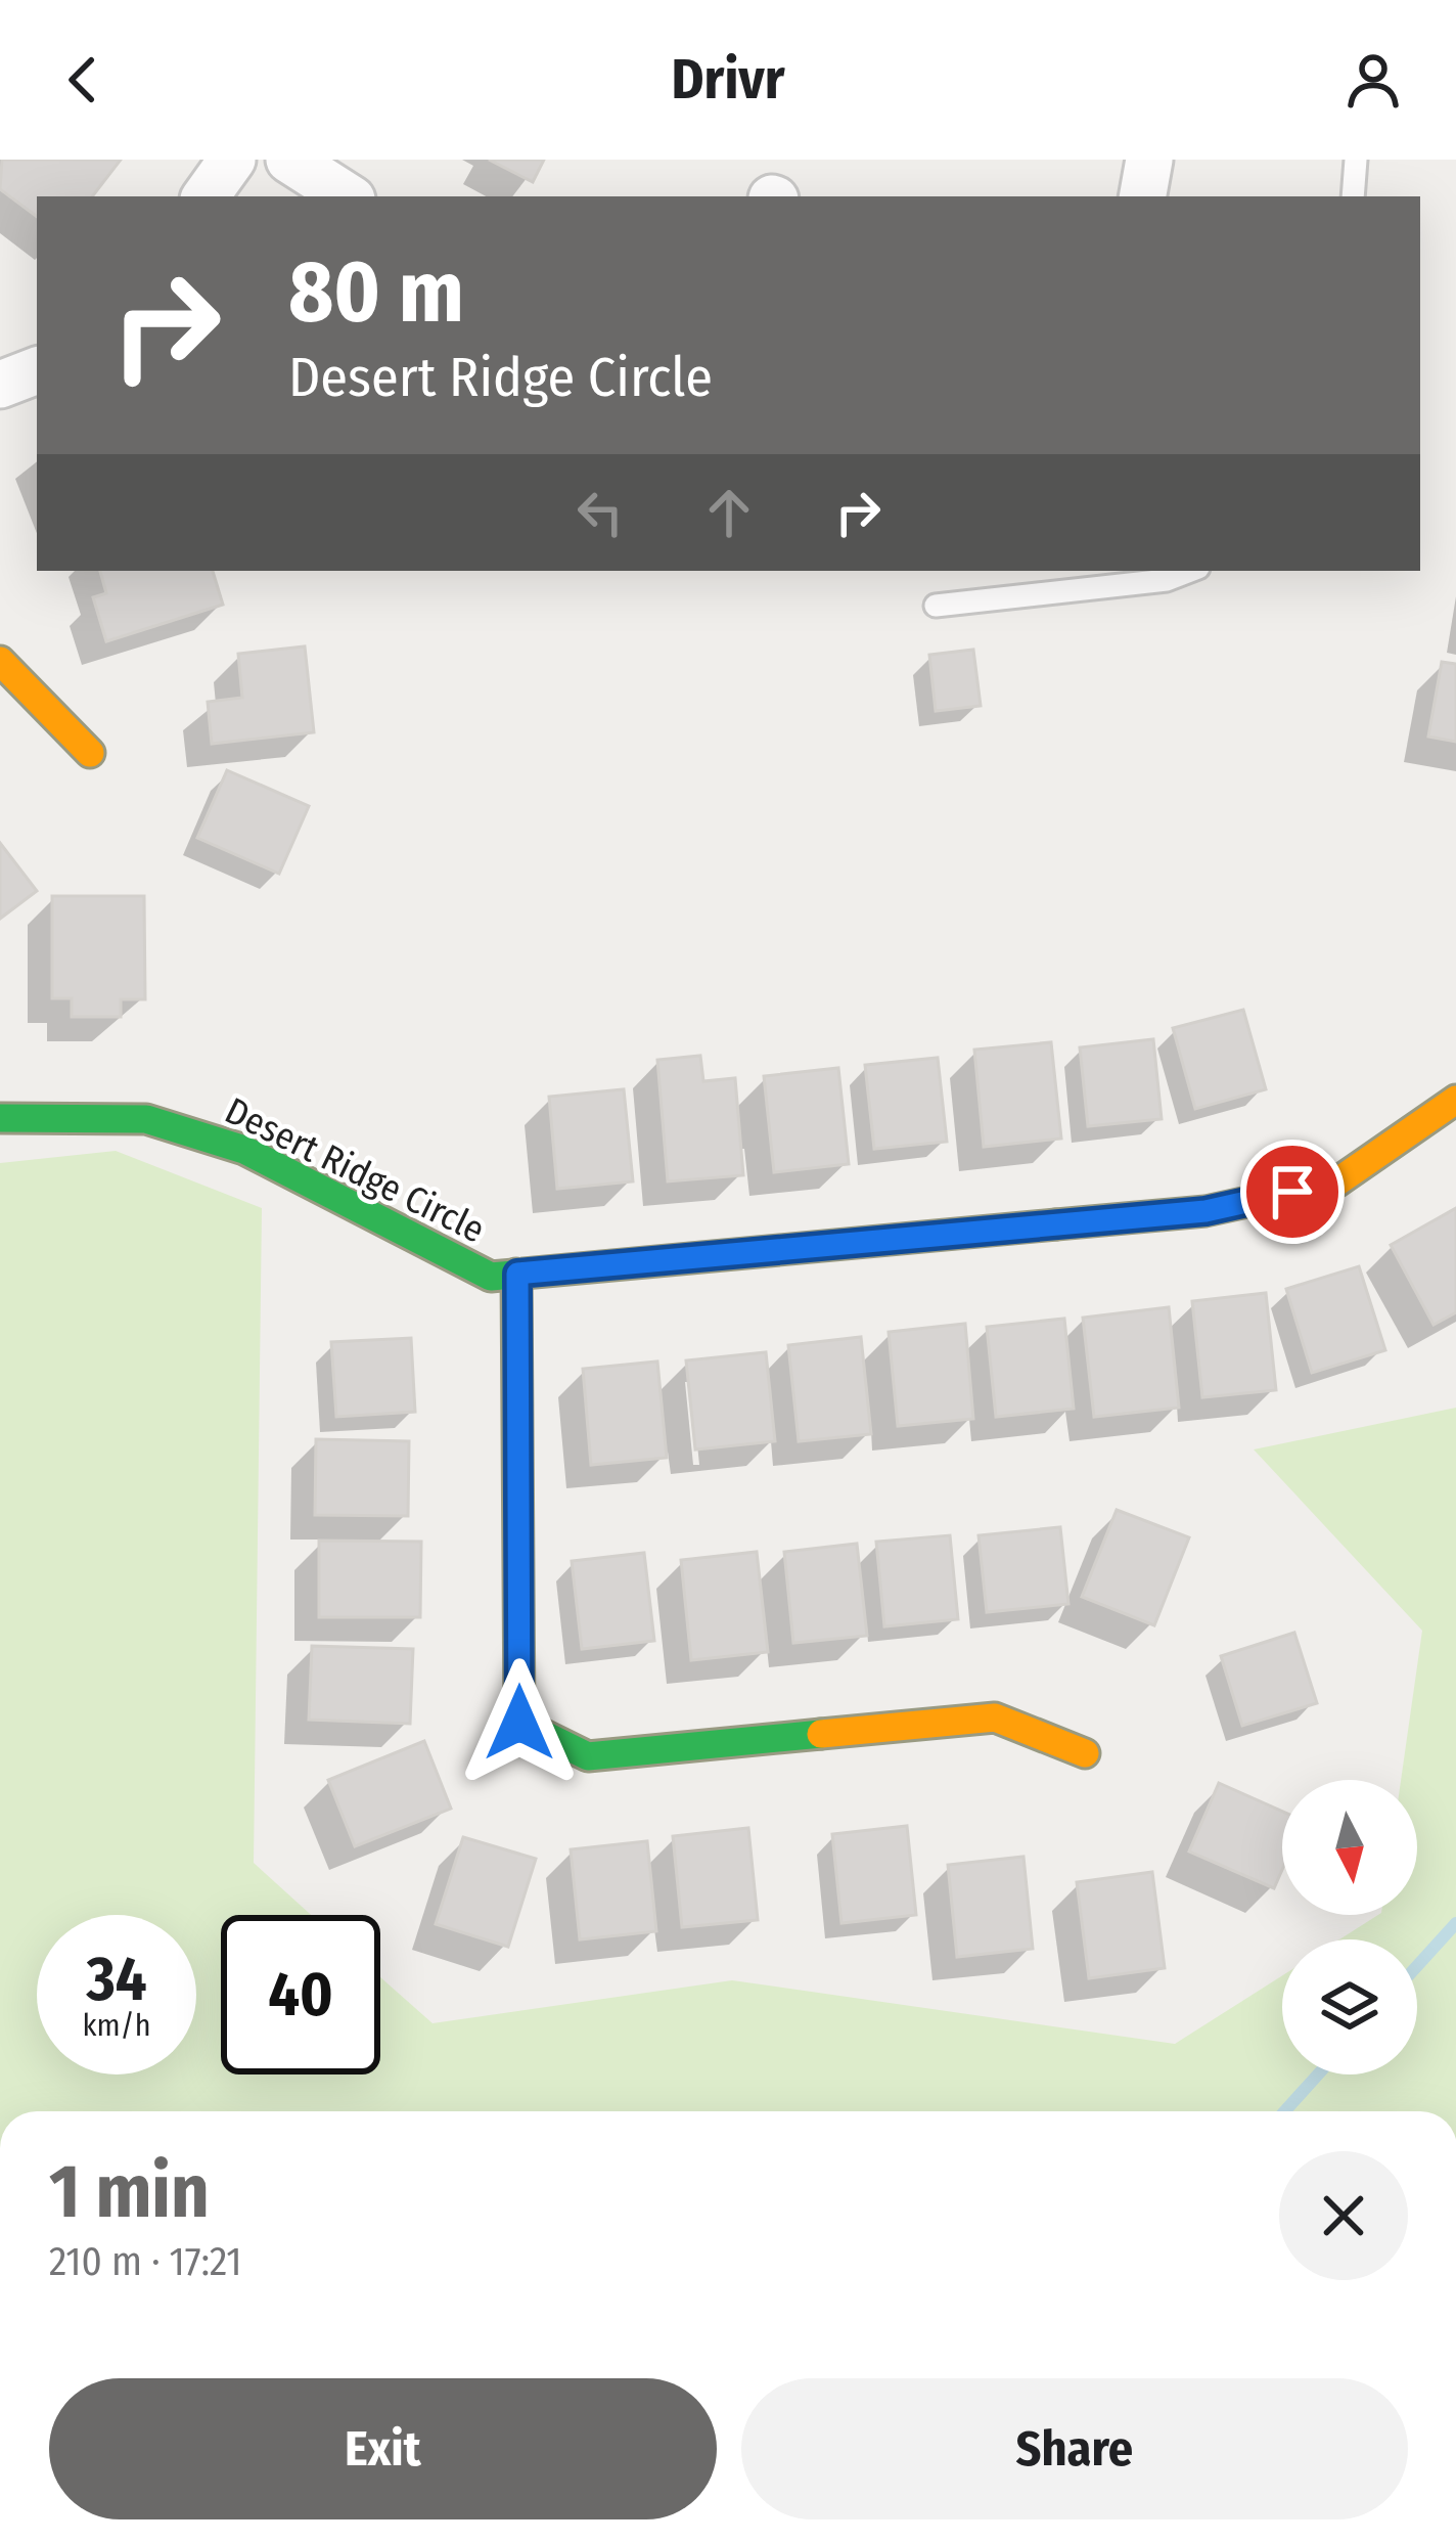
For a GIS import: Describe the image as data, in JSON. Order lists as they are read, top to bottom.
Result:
{
  "streets": {
    "street": ["Desert Ridge Circle"]
  },
  "north": "bottom",
  "page": {
    "header": "Drivr",
    "turn": ["80 m", "Desert Ridge Circle"],
    "speed": "34 km/h",
    "limit": "40",
    "heading": ["1 min", "210 m · 17:21"],
    "buttons": ["Exit", "Share"]
  }
}
